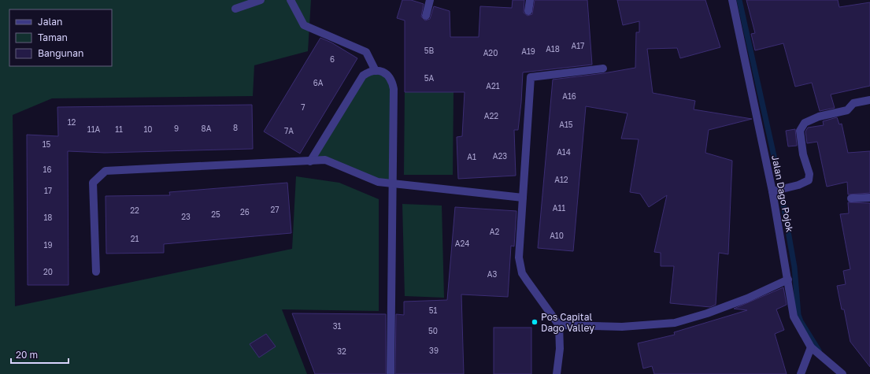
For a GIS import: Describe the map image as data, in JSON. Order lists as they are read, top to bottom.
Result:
{
  "streets": {
    "street": ["Jalan Dago Pojok"]
  },
  "places": ["Pos Capital Dago Valley"],
  "house_numbers": [
    "A17",
    "A18",
    "5B",
    "A19",
    "A20",
    "6",
    "5A",
    "6A",
    "A21",
    "A16",
    "7",
    "A22",
    "12",
    "A15",
    "8",
    "9",
    "8A",
    "11A",
    "11",
    "10",
    "7A",
    "15",
    "A14",
    "A23",
    "A1",
    "16",
    "A12",
    "17",
    "A11",
    "27",
    "22",
    "26",
    "25",
    "23",
    "18",
    "A2",
    "A10",
    "21",
    "A24",
    "19",
    "20",
    "A3",
    "51",
    "31",
    "50",
    "39",
    "32"
  ],
  "legend": ["Jalan", "Taman", "Bangunan"],
  "scale_bar": "20 m"
}
